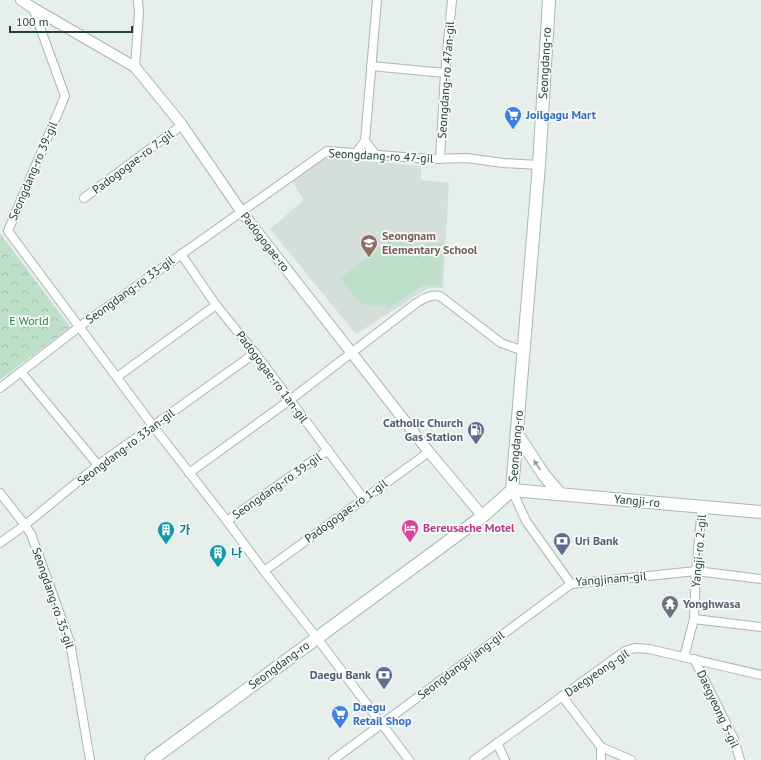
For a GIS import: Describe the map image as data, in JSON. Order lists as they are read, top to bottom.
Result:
{
  "streets": {
    "main road": ["Seongdang-ro", "Yangji-ro"],
    "street": [
      "Seongdang-ro 47an-gil",
      "Seongdang-ro 47-gil",
      "Padogogae-ro 7-gil",
      "Seongdang-ro 39-gil",
      "Padogogae-ro",
      "Seongdang-ro 33-gil",
      "Padogogae-ro 1an-gil",
      "Seongdang-ro 33an-gil",
      "Padogogae-ro 1-gil",
      "Yangji-ro 2-gil",
      "Yangjinam-gil",
      "Seongdang-ro 35-gil",
      "Seongdangsijang-gil",
      "Daegyeong-gil",
      "Daegyeong 5-gil"
    ]
  },
  "crossings": [
    ["Seongdang-ro", "Seongdang-ro 47-gil"],
    ["Seongdang-ro", "Seongdang-ro 39-gil"],
    ["Seongdang-ro", "Padogogae-ro"],
    ["Seongdang-ro", "Yangji-ro"],
    ["Seongdang-ro", "Yangjinam-gil"],
    ["Seongdang-ro 47an-gil", "Seongdang-ro 47-gil"],
    ["Seongdang-ro 47-gil", "Padogogae-ro"],
    ["Seongdang-ro 47-gil", "Seongdang-ro 33-gil"],
    ["Padogogae-ro 7-gil", "Padogogae-ro"],
    ["Seongdang-ro 39-gil", "Padogogae-ro"],
    ["Seongdang-ro 39-gil", "Seongdang-ro 33-gil"],
    ["Seongdang-ro 39-gil", "Padogogae-ro 1an-gil"],
    ["Seongdang-ro 39-gil", "Seongdang-ro 33an-gil"],
    ["Seongdang-ro 39-gil", "Padogogae-ro 1-gil"],
    ["Padogogae-ro", "Seongdang-ro 33-gil"],
    ["Padogogae-ro", "Padogogae-ro 1-gil"],
    ["Seongdang-ro 33-gil", "Padogogae-ro 1an-gil"],
    ["Padogogae-ro 1an-gil", "Seongdang-ro 33an-gil"],
    ["Padogogae-ro 1an-gil", "Padogogae-ro 1-gil"],
    ["Seongdang-ro 33an-gil", "Seongdang-ro 35-gil"],
    ["Yangji-ro", "Yangji-ro 2-gil"],
    ["Yangji-ro", "Yangjinam-gil"],
    ["Yangji-ro 2-gil", "Yangjinam-gil"],
    ["Yangji-ro 2-gil", "Daegyeong-gil"],
    ["Yangjinam-gil", "Seongdangsijang-gil"],
    ["Daegyeong-gil", "Daegyeong 5-gil"]
  ],
  "parks": ["E World"],
  "places": {
    "supermarket": ["Joilgagu Mart", "Daegu Retail Shop"],
    "school or university": ["Seongnam Elementary School"],
    "fuel station": ["Catholic Church Gas Station"],
    "hotel": ["Bereusache Motel"],
    "building": ["가", "나"],
    "bank": ["Uri Bank", "Daegu Bank"],
    "temple": ["Yonghwasa"]
  },
  "scale_bar": "100 m"
}
